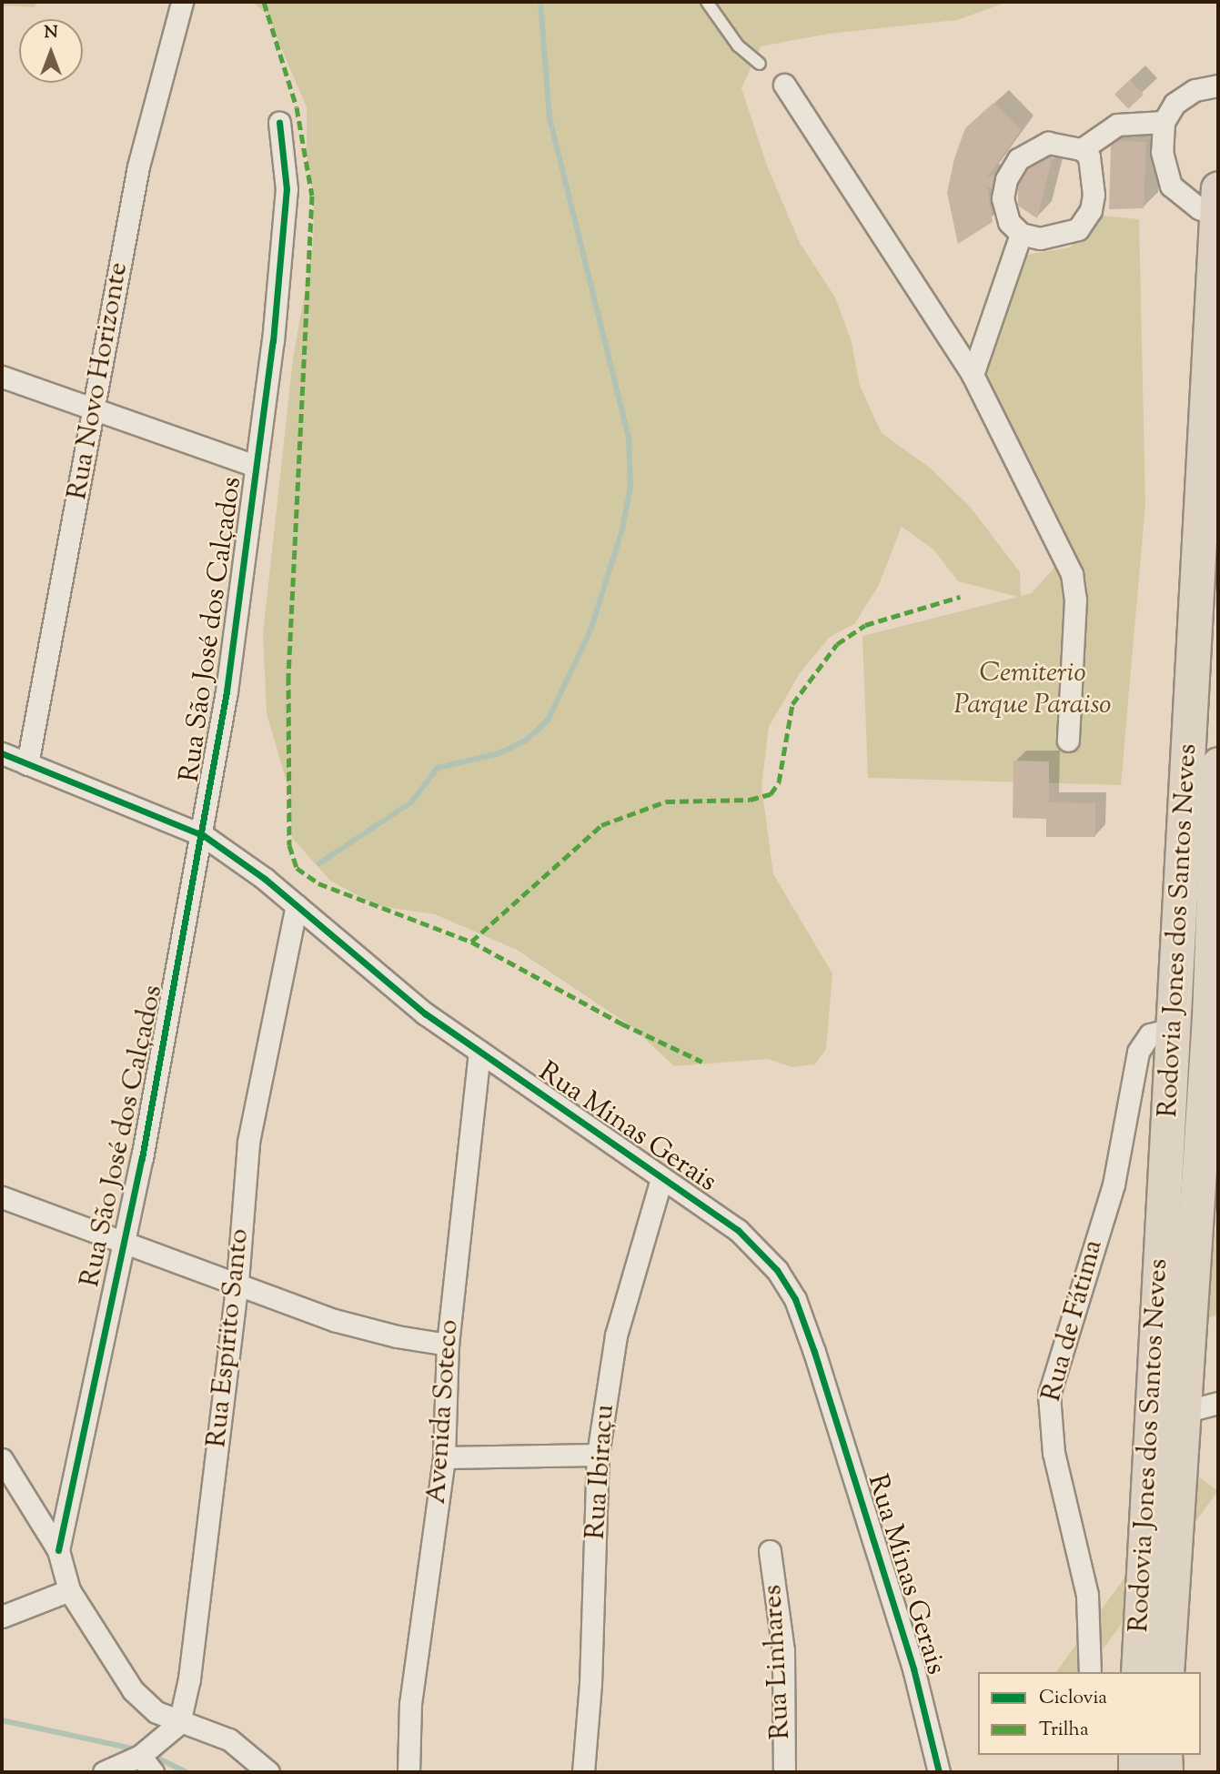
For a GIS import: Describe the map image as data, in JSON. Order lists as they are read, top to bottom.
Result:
{
  "streets": {
    "main road": ["Rodovia Jones dos Santos Neves"],
    "street": [
      "Rua Novo Horizonte",
      "Rua São José dos Calçados",
      "Rua Minas Gerais",
      "Rua de Fátima",
      "Rua Espírito Santo",
      "Avenida Soteco",
      "Rua Ibiraçu",
      "Rua Linhares"
    ]
  },
  "crossings": [
    ["Rua Novo Horizonte", "Rua Minas Gerais"],
    ["Rua São José dos Calçados", "Rua Minas Gerais"],
    ["Rodovia Jones dos Santos Neves", "Rua de Fátima"],
    ["Rua Minas Gerais", "Rua Espírito Santo"],
    ["Rua Minas Gerais", "Avenida Soteco"],
    ["Rua Minas Gerais", "Rua Ibiraçu"]
  ],
  "parks": ["Cemiterio Parque Paraiso"],
  "legend": ["Ciclovia", "Trilha"],
  "north": "top"
}
